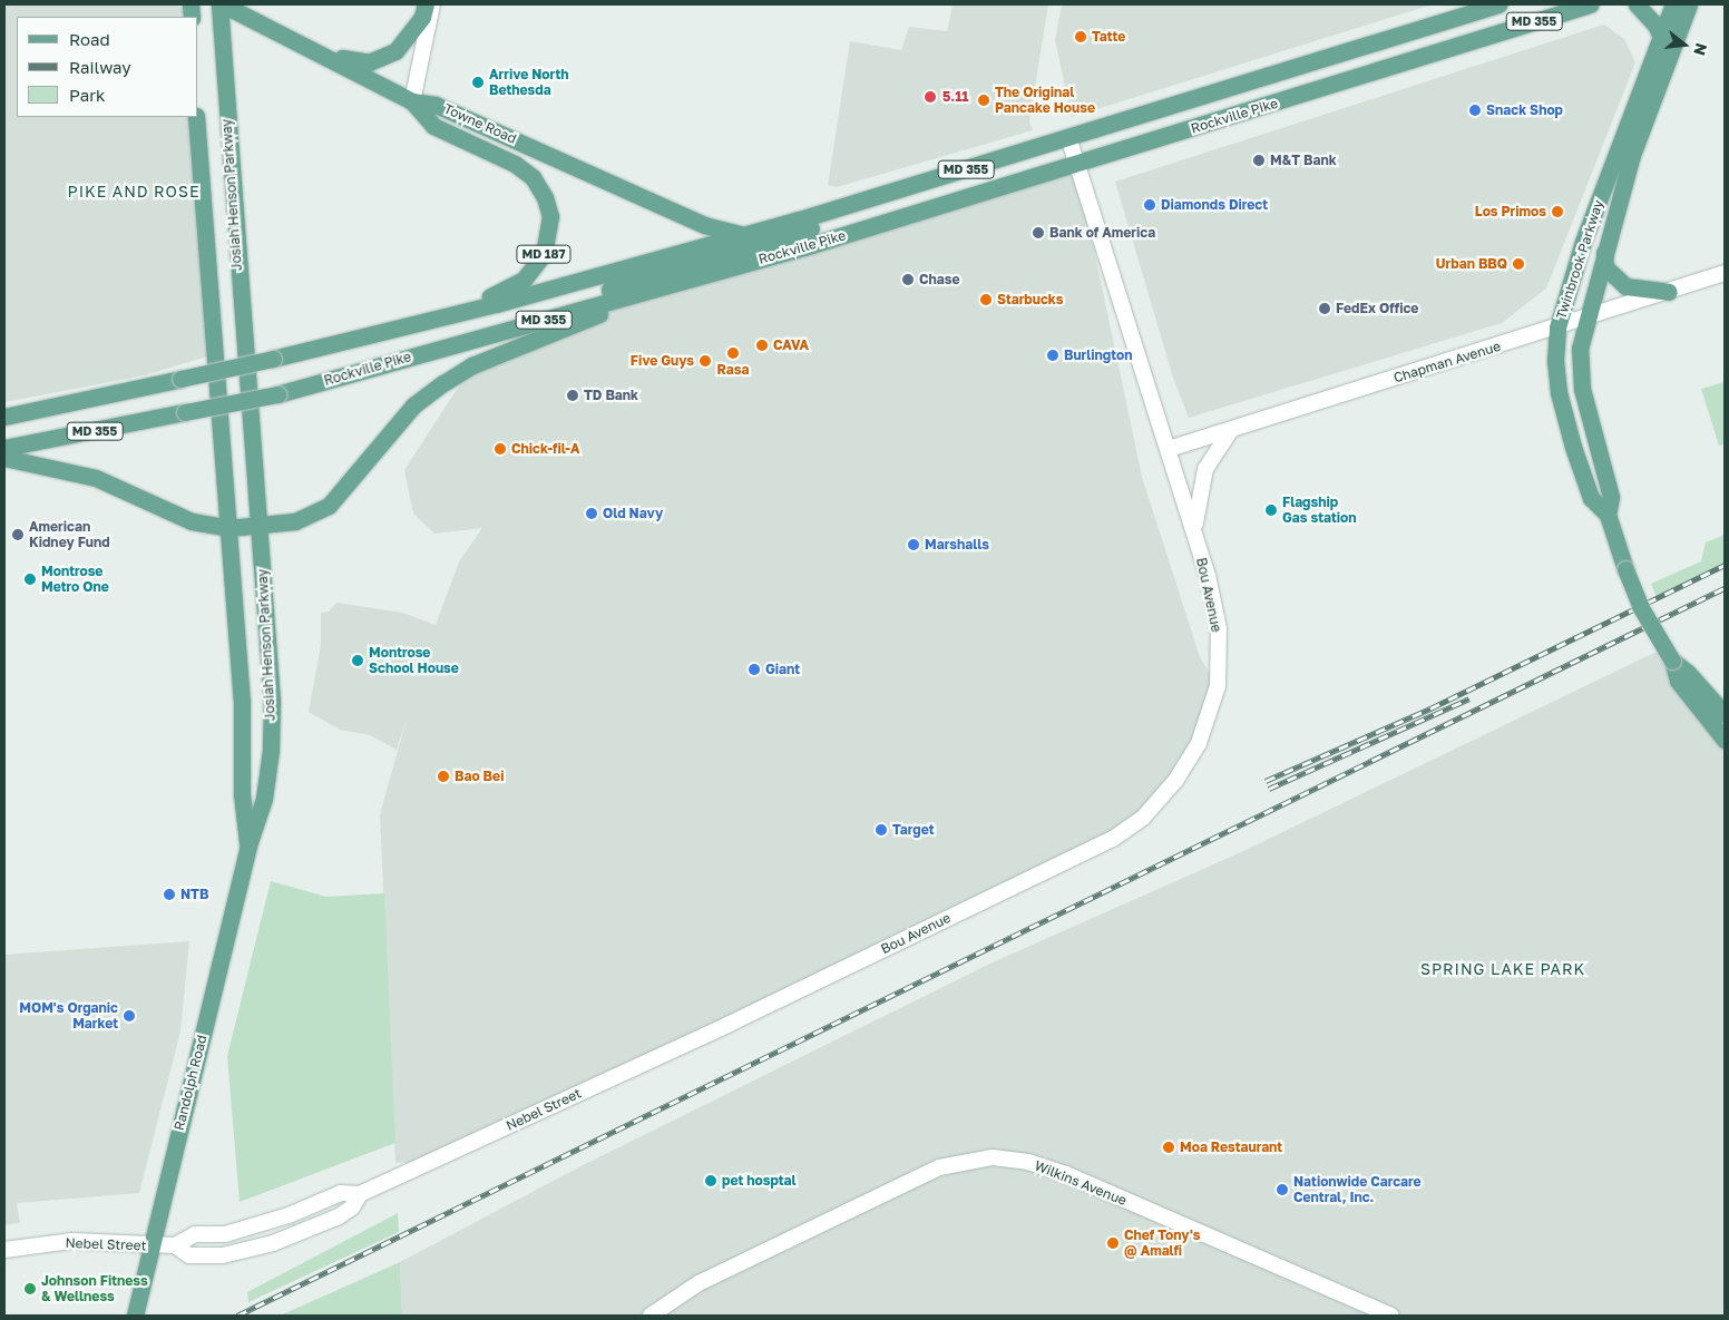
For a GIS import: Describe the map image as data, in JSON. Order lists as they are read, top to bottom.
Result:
{
  "streets": {
    "main road": [
      "MD 355",
      "Rockville Pike",
      "Towne Road",
      "Josiah Henson Parkway",
      "MD 187",
      "Twinbrook Parkway",
      "Randolph Road"
    ],
    "street": [
      "Chapman Avenue",
      "Bou Avenue",
      "Nebel Street",
      "Wilkins Avenue"
    ]
  },
  "crossings": [
    ["Rockville Pike", "Towne Road"],
    ["Rockville Pike", "MD 187"],
    ["Rockville Pike", "Bou Avenue"],
    ["Towne Road", "Josiah Henson Parkway"],
    ["Towne Road", "MD 187"],
    ["Josiah Henson Parkway", "Randolph Road"],
    ["Twinbrook Parkway", "Chapman Avenue"],
    ["Chapman Avenue", "Bou Avenue"],
    ["Bou Avenue", "Nebel Street"],
    ["Randolph Road", "Nebel Street"]
  ],
  "districts": ["PIKE AND ROSE", "SPRING LAKE PARK"],
  "places": [
    "Tatte",
    "Arrive North Bethesda",
    "5.11",
    "The Original Pancake House",
    "Snack Shop",
    "M&T Bank",
    "Diamonds Direct",
    "Los Primos",
    "Bank of America",
    "Urban BBQ",
    "Chase",
    "Starbucks",
    "FedEx Office",
    "CAVA",
    "Rasa",
    "Burlington",
    "Five Guys",
    "TD Bank",
    "Chick-fil-A",
    "Flagship Gas station",
    "Old Navy",
    "American Kidney Fund",
    "Marshalls",
    "Montrose Metro One",
    "Montrose School House",
    "Giant",
    "Bao Bei",
    "Target",
    "NTB",
    "MOM's Organic Market",
    "Moa Restaurant",
    "pet hosptal",
    "Nationwide Carcare Central, Inc.",
    "Chef Tony's @ Amalfi",
    "Johnson Fitness & Wellness"
  ],
  "legend": ["Road", "Railway", "Park"],
  "north": "right"
}
